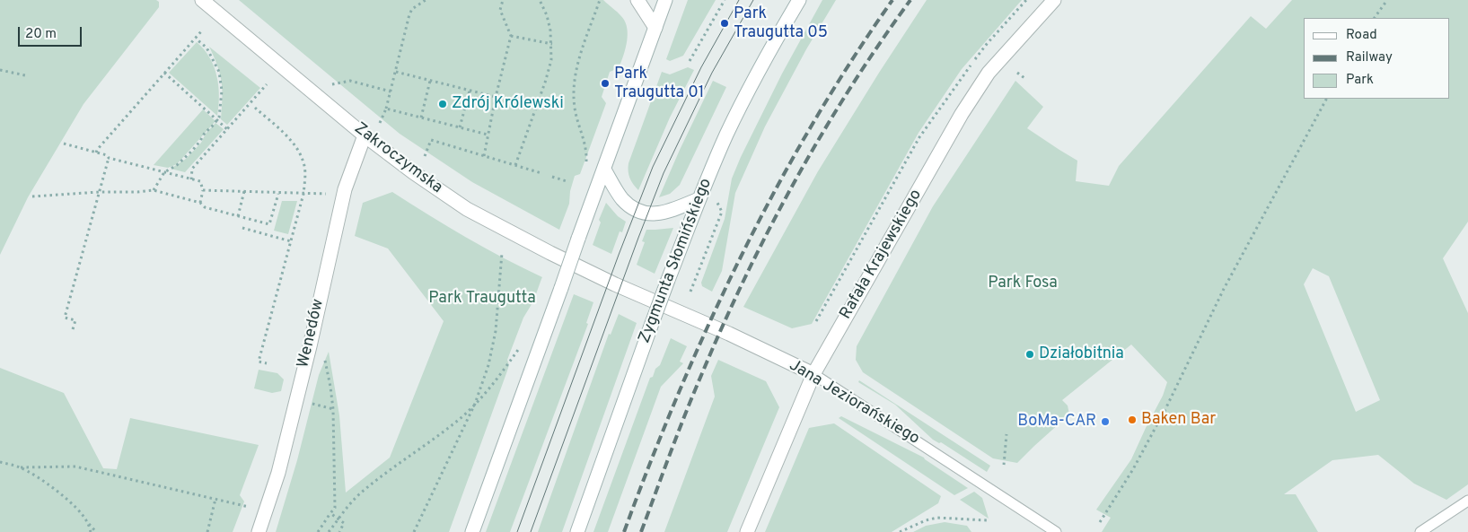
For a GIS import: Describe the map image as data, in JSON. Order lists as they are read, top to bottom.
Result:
{
  "streets": {
    "street": [
      "Zakroczymska",
      "Rafała Krajewskiego",
      "Zygmunta Słomińskiego",
      "Wenedów",
      "Jana Jeziorańskiego"
    ]
  },
  "crossings": [
    ["Zakroczymska", "Wenedów"],
    ["Zakroczymska", "Jana Jeziorańskiego"],
    ["Rafała Krajewskiego", "Jana Jeziorańskiego"]
  ],
  "parks": ["Park Fosa", "Park Traugutta"],
  "places": [
    "Park Traugutta 05",
    "Park Traugutta 01",
    "Zdrój Królewski",
    "Działobitnia",
    "Baken Bar",
    "BoMa-CAR"
  ],
  "legend": ["Road", "Railway", "Park"],
  "scale_bar": "20 m"
}
